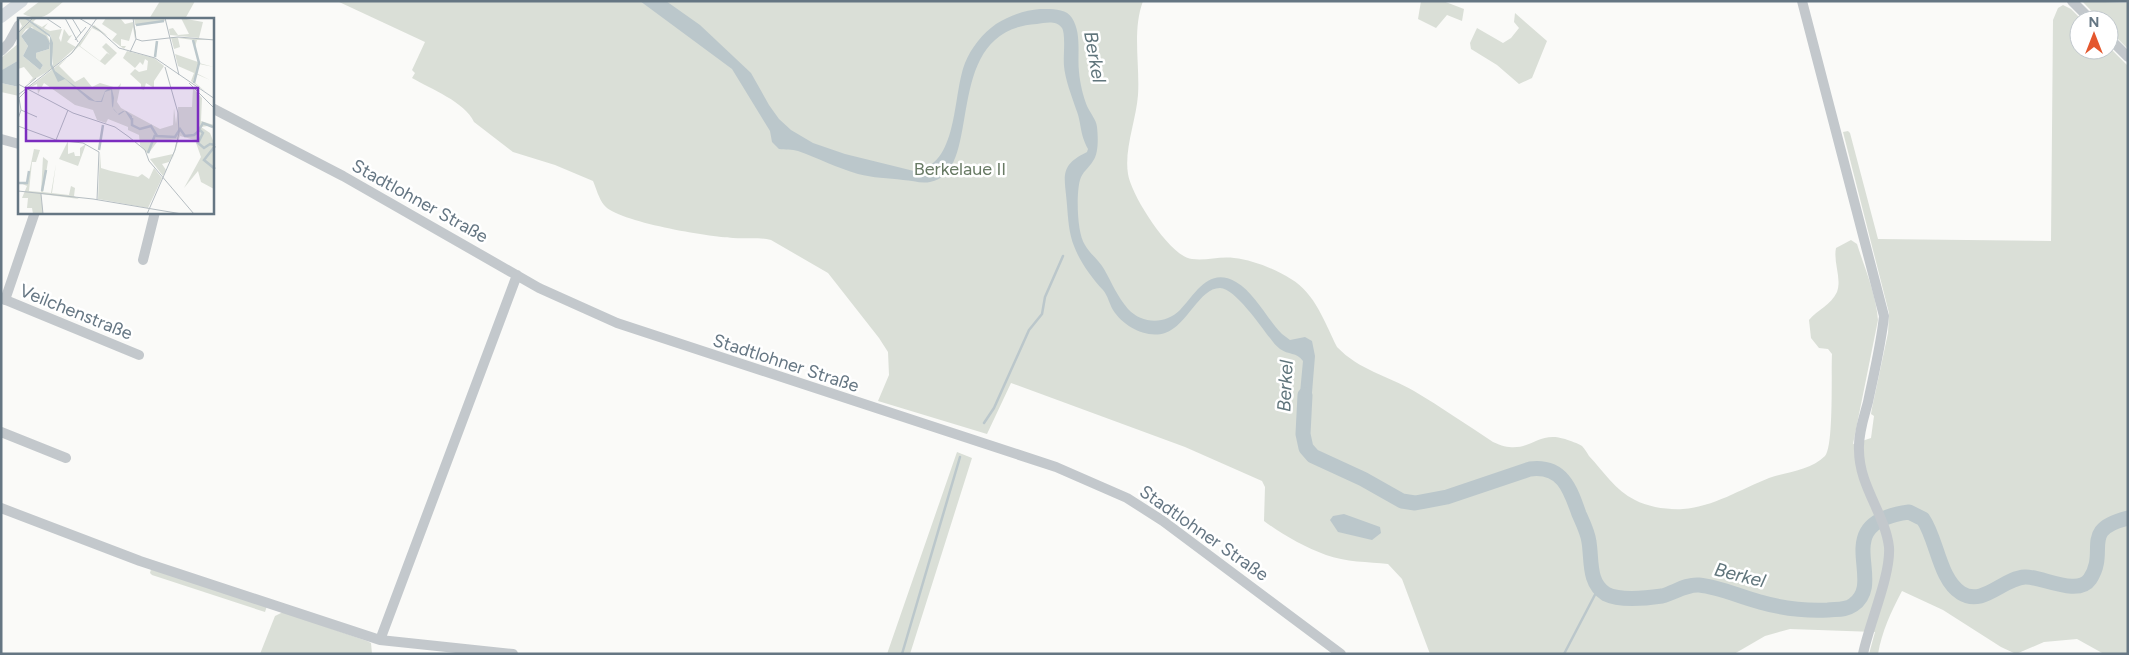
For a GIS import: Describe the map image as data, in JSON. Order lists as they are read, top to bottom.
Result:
{
  "streets": {
    "street": ["Stadtlohner Straße", "Veilchenstraße"]
  },
  "water": ["Berkel"],
  "parks": ["Berkelaue II"],
  "north": "top"
}
